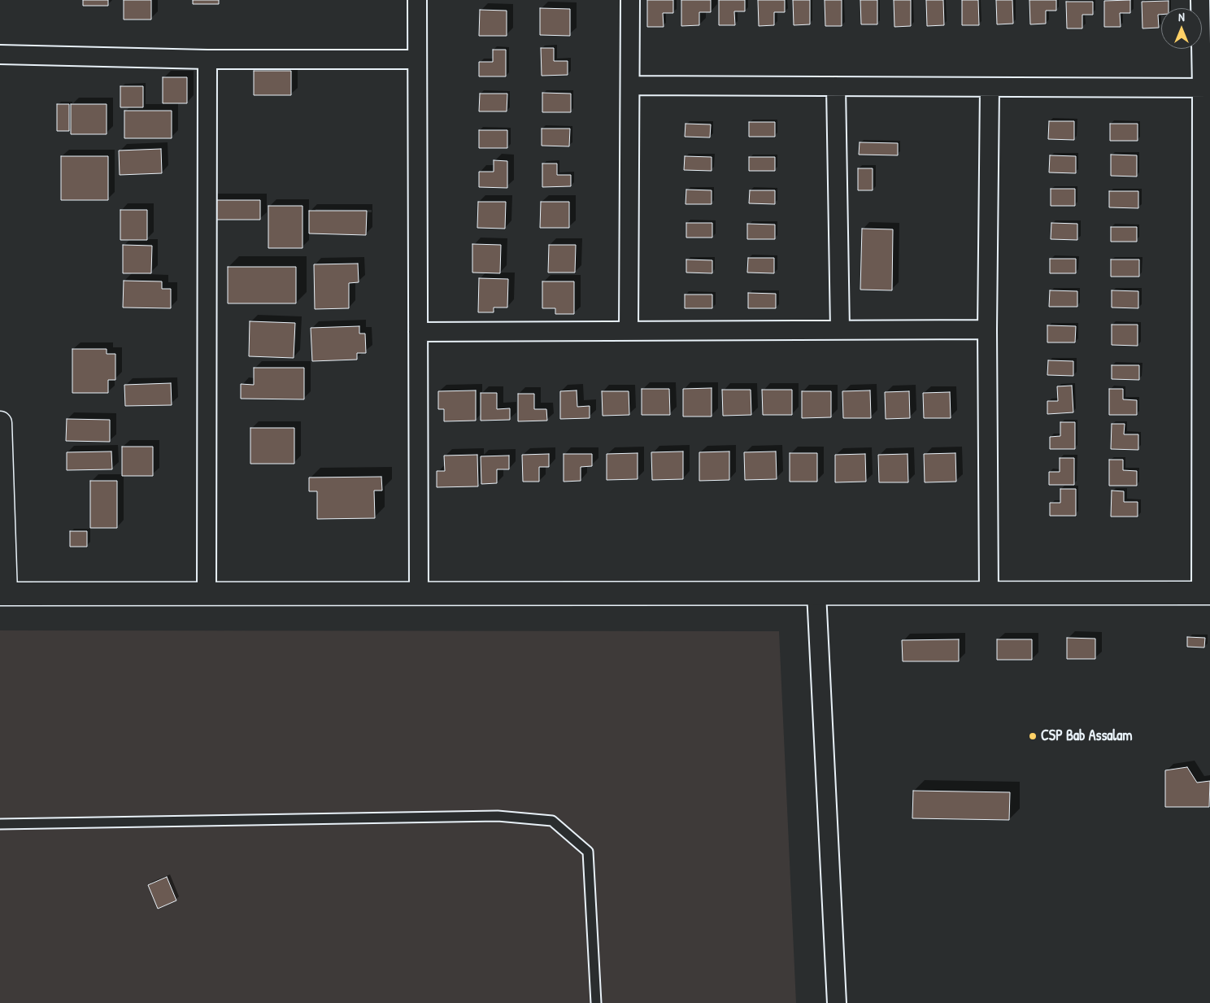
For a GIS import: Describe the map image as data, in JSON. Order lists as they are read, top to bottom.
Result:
{
  "places": ["CSP Bab Assalam"],
  "north": "top"
}
